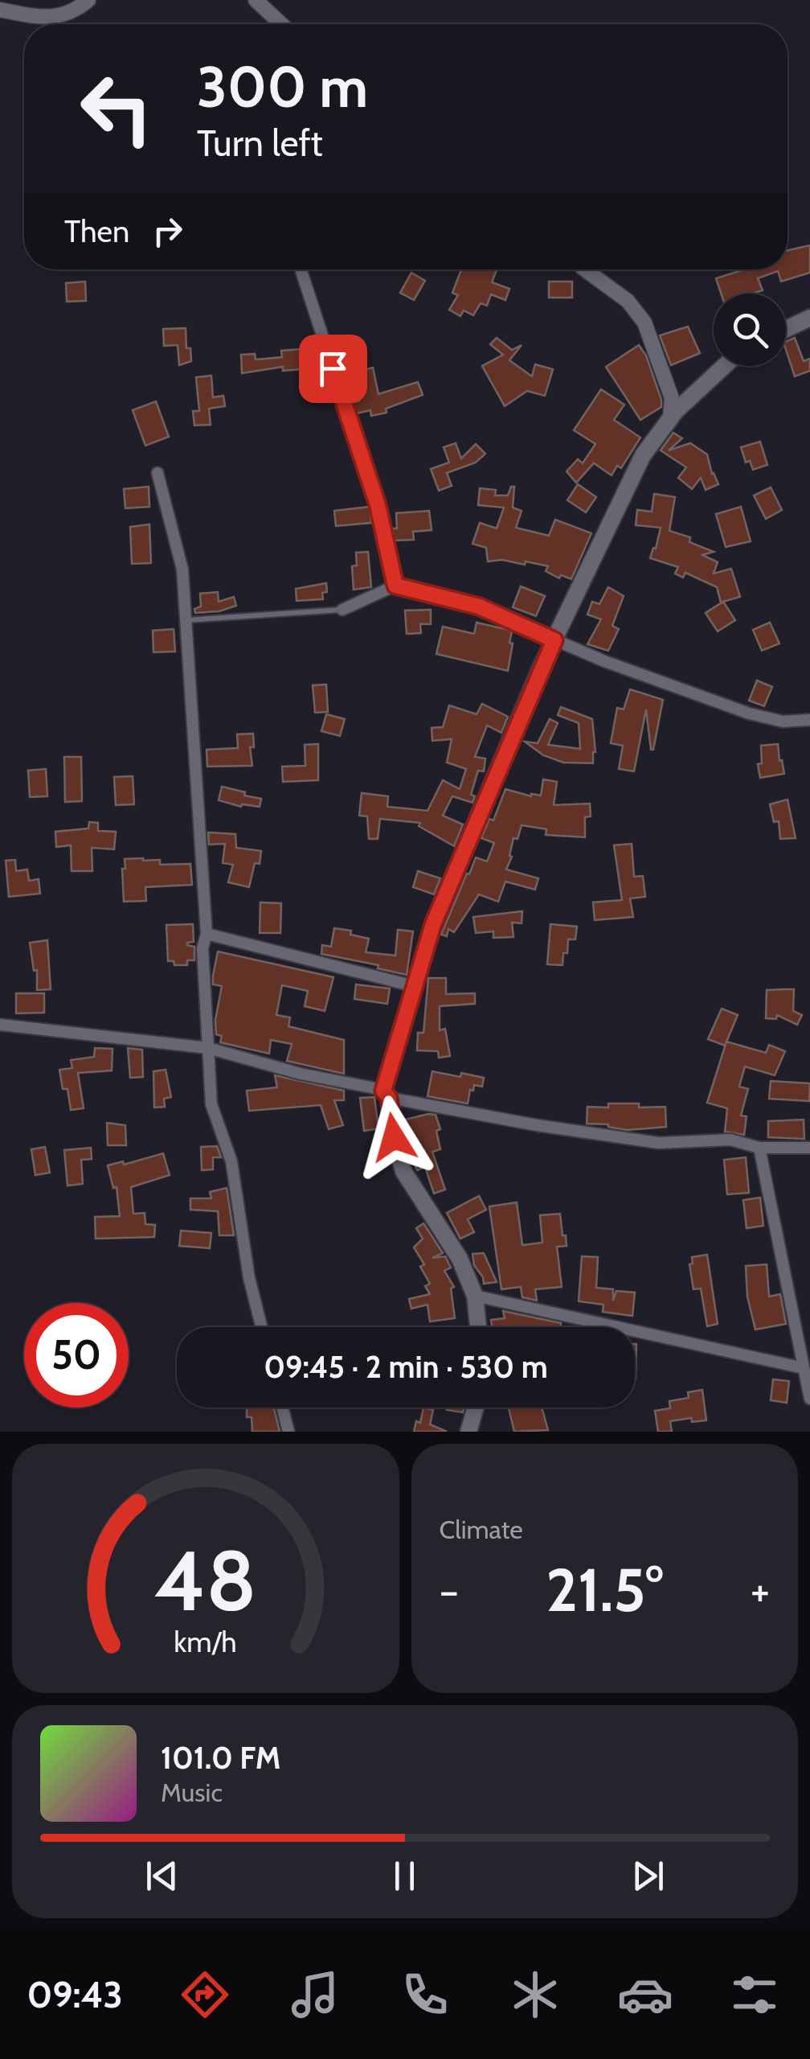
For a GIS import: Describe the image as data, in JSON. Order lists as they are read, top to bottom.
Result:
{
  "page": {
    "turn": ["300 m", "Turn left"],
    "then": "Then",
    "limit": "50",
    "trip": "09:45 · 2 min · 530 m",
    "tile": "Climate",
    "heat": ["−", "21.5°", "+"],
    "song": ["101.0 FM", "Music"],
    "tabs": "09:43",
    "gauge": ["48", "km/h"]
  }
}
